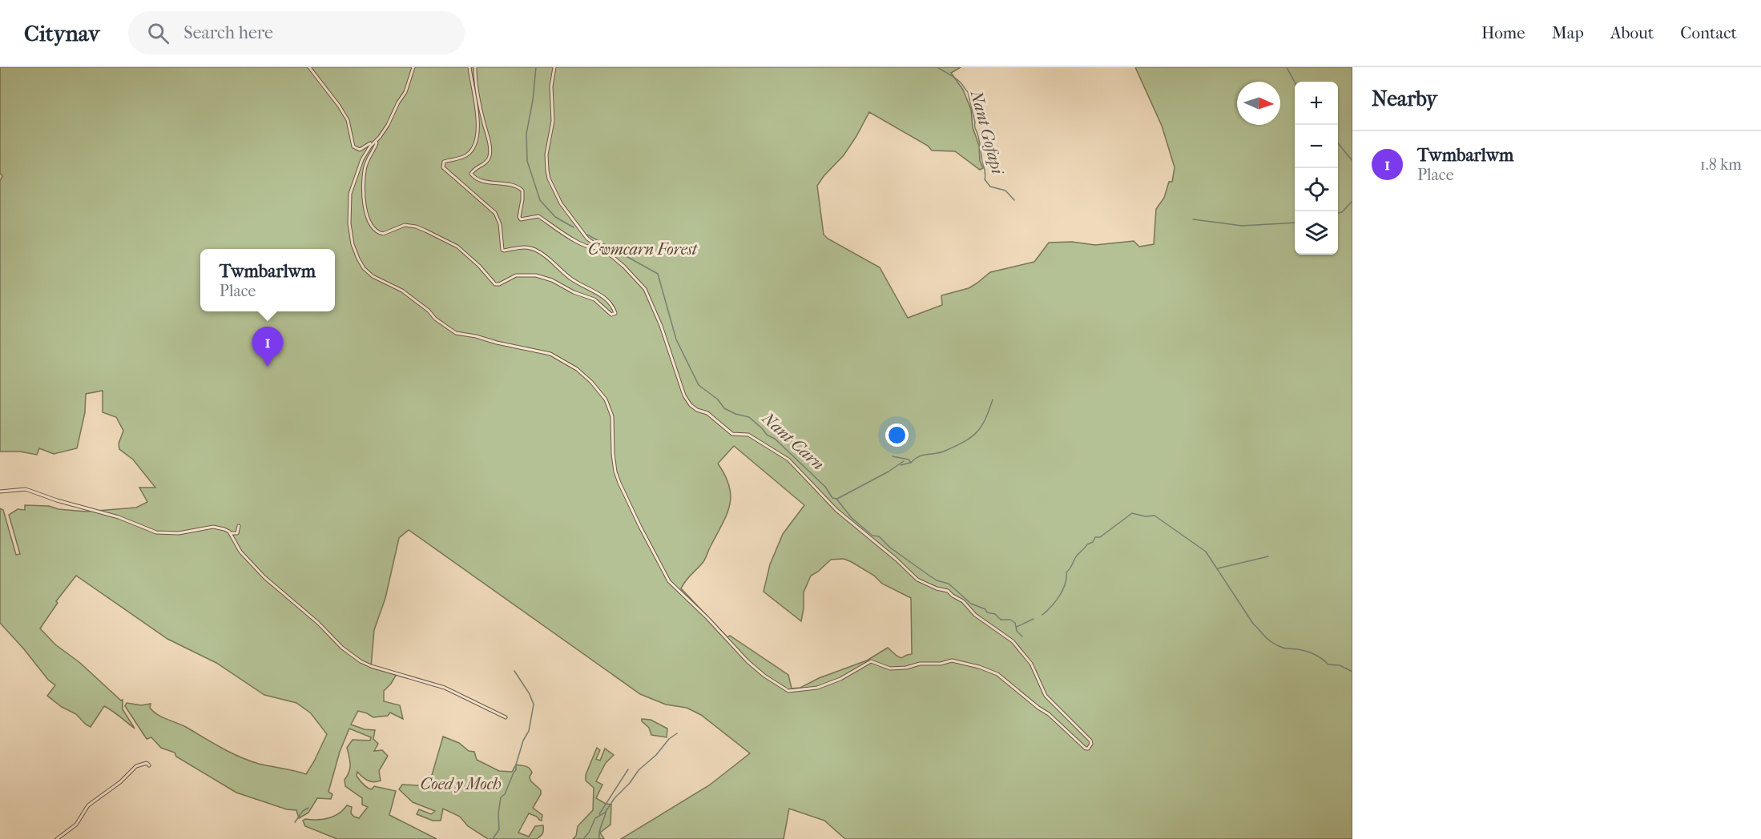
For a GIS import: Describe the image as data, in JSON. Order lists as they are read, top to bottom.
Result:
{
  "water": ["Nant Gofapi", "Nant Carn"],
  "parks": ["Cwmcarn Forest", "Coed y Moch"],
  "north": "right",
  "page": {
    "header": "Citynav",
    "search": "Search here",
    "nav": [
      "Home",
      "Map",
      "About",
      "Contact"
    ],
    "heading": "Nearby",
    "map_buttons": ["+", "−"],
    "list": [
      {
        "mark": "1",
        "name": "Twmbarlwm",
        "note": "Place",
        "value": "1.8 km"
      }
    ],
    "popup": ["Twmbarlwm", "Place"],
    "pins": "1"
  }
}
